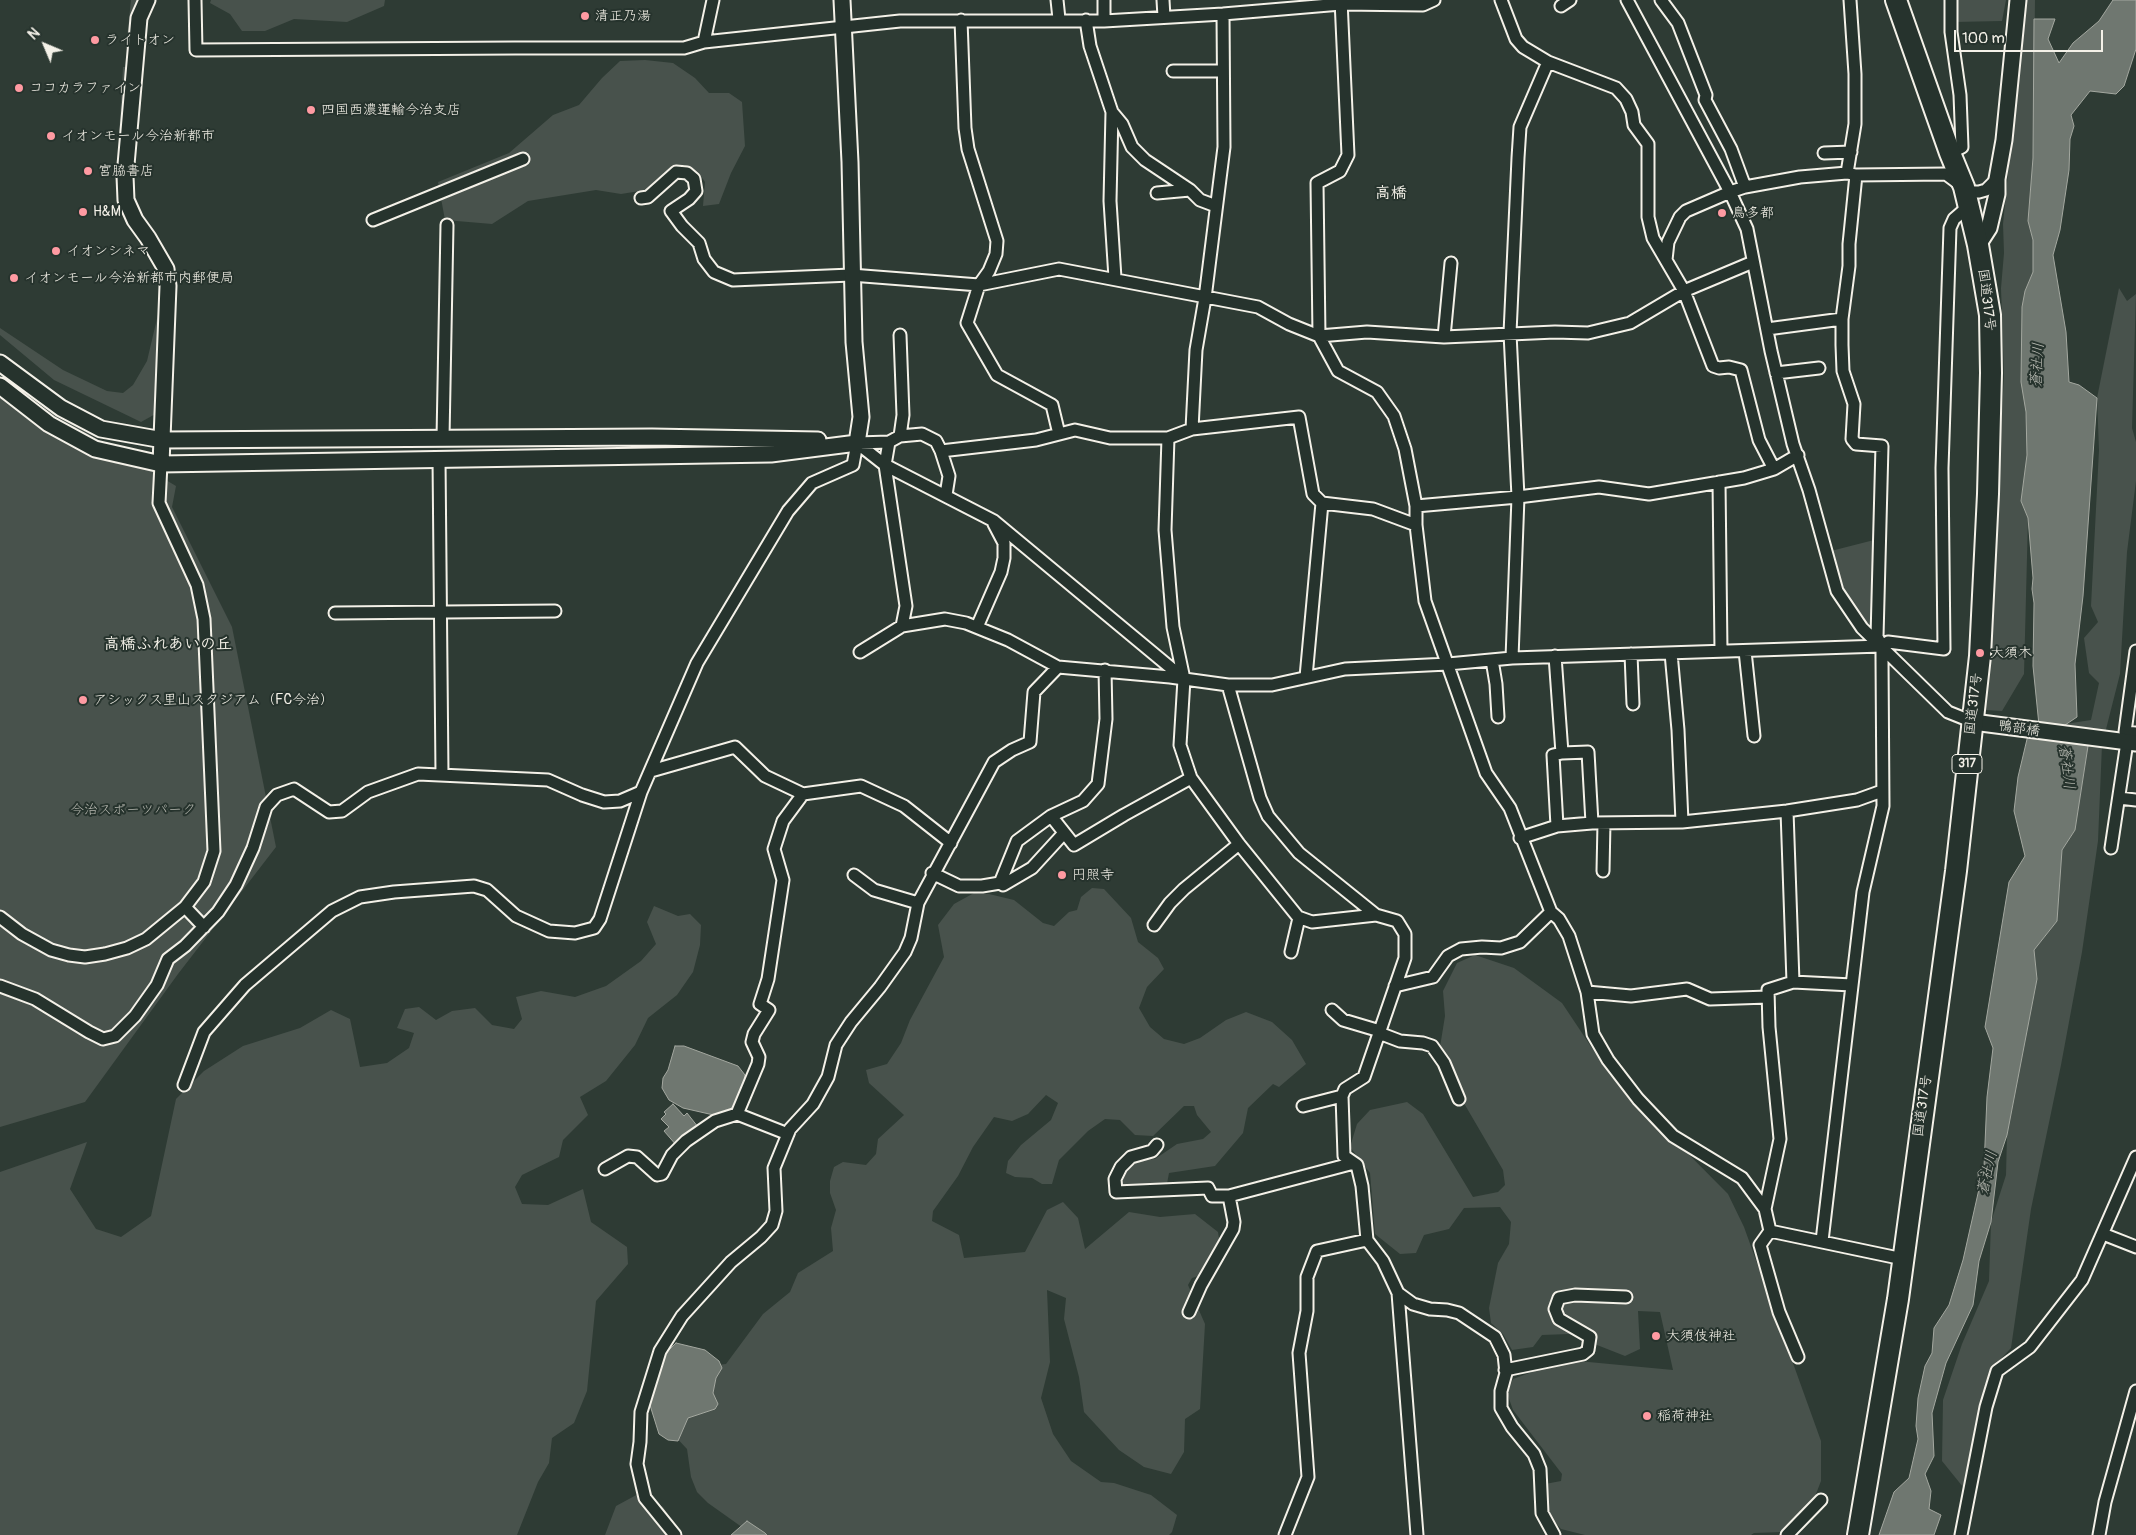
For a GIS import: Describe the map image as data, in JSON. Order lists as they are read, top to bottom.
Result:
{
  "streets": {
    "highway": ["国道317号", "317"],
    "street": ["鴨部橋"]
  },
  "crossings": [
    ["国道317号", "鴨部橋"]
  ],
  "districts": ["高橋", "高橋ふれあいの丘"],
  "water": ["蒼社川"],
  "parks": ["今治スポーツパーク"],
  "places": [
    "清正乃湯",
    "ライトオン",
    "ココカラファイン",
    "四国西濃運輸今治支店",
    "イオンモール今治新都市",
    "宮脇書店",
    "H&M",
    "鳥多都",
    "イオンシネマ",
    "イオンモール今治新都市内郵便局",
    "大須木",
    "アシックス里山スタジアム（FC今治）",
    "円照寺",
    "大須伎神社",
    "稲荷神社"
  ],
  "scale_bar": "100 m",
  "north": "top left"
}
